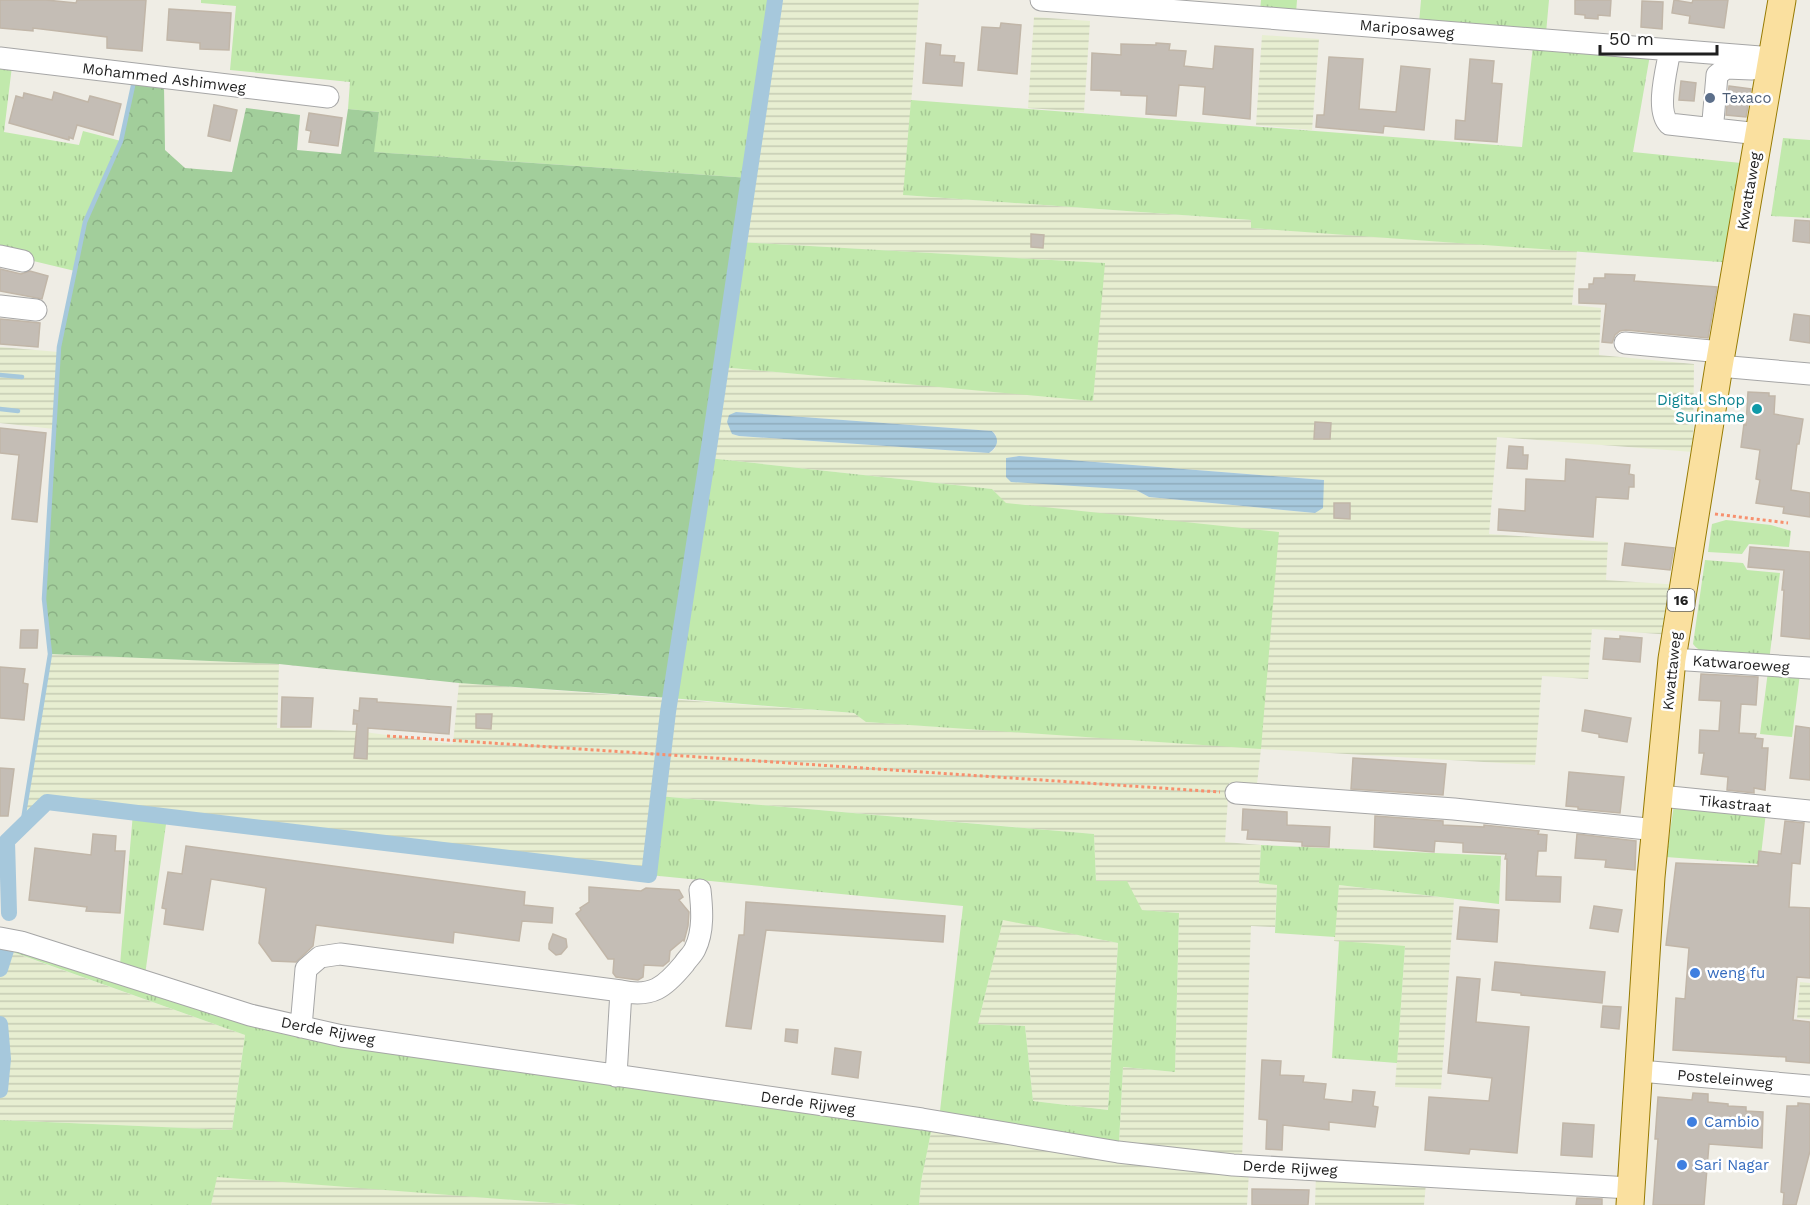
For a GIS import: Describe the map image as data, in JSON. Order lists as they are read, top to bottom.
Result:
{
  "streets": {
    "main road": ["Kwattaweg", "16"],
    "street": [
      "Mariposaweg",
      "Mohammed Ashimweg",
      "Katwaroeweg",
      "Tikastraat",
      "Derde Rijweg",
      "Posteleinweg"
    ]
  },
  "crossings": [
    ["Mariposaweg", "Kwattaweg"],
    ["Kwattaweg", "Katwaroeweg"],
    ["Kwattaweg", "Tikastraat"],
    ["Kwattaweg", "Derde Rijweg"],
    ["Kwattaweg", "Posteleinweg"]
  ],
  "places": [
    "Texaco",
    "Digital Shop Suriname",
    "weng fu",
    "Cambio",
    "Sari Nagar"
  ],
  "scale_bar": "50 m"
}
